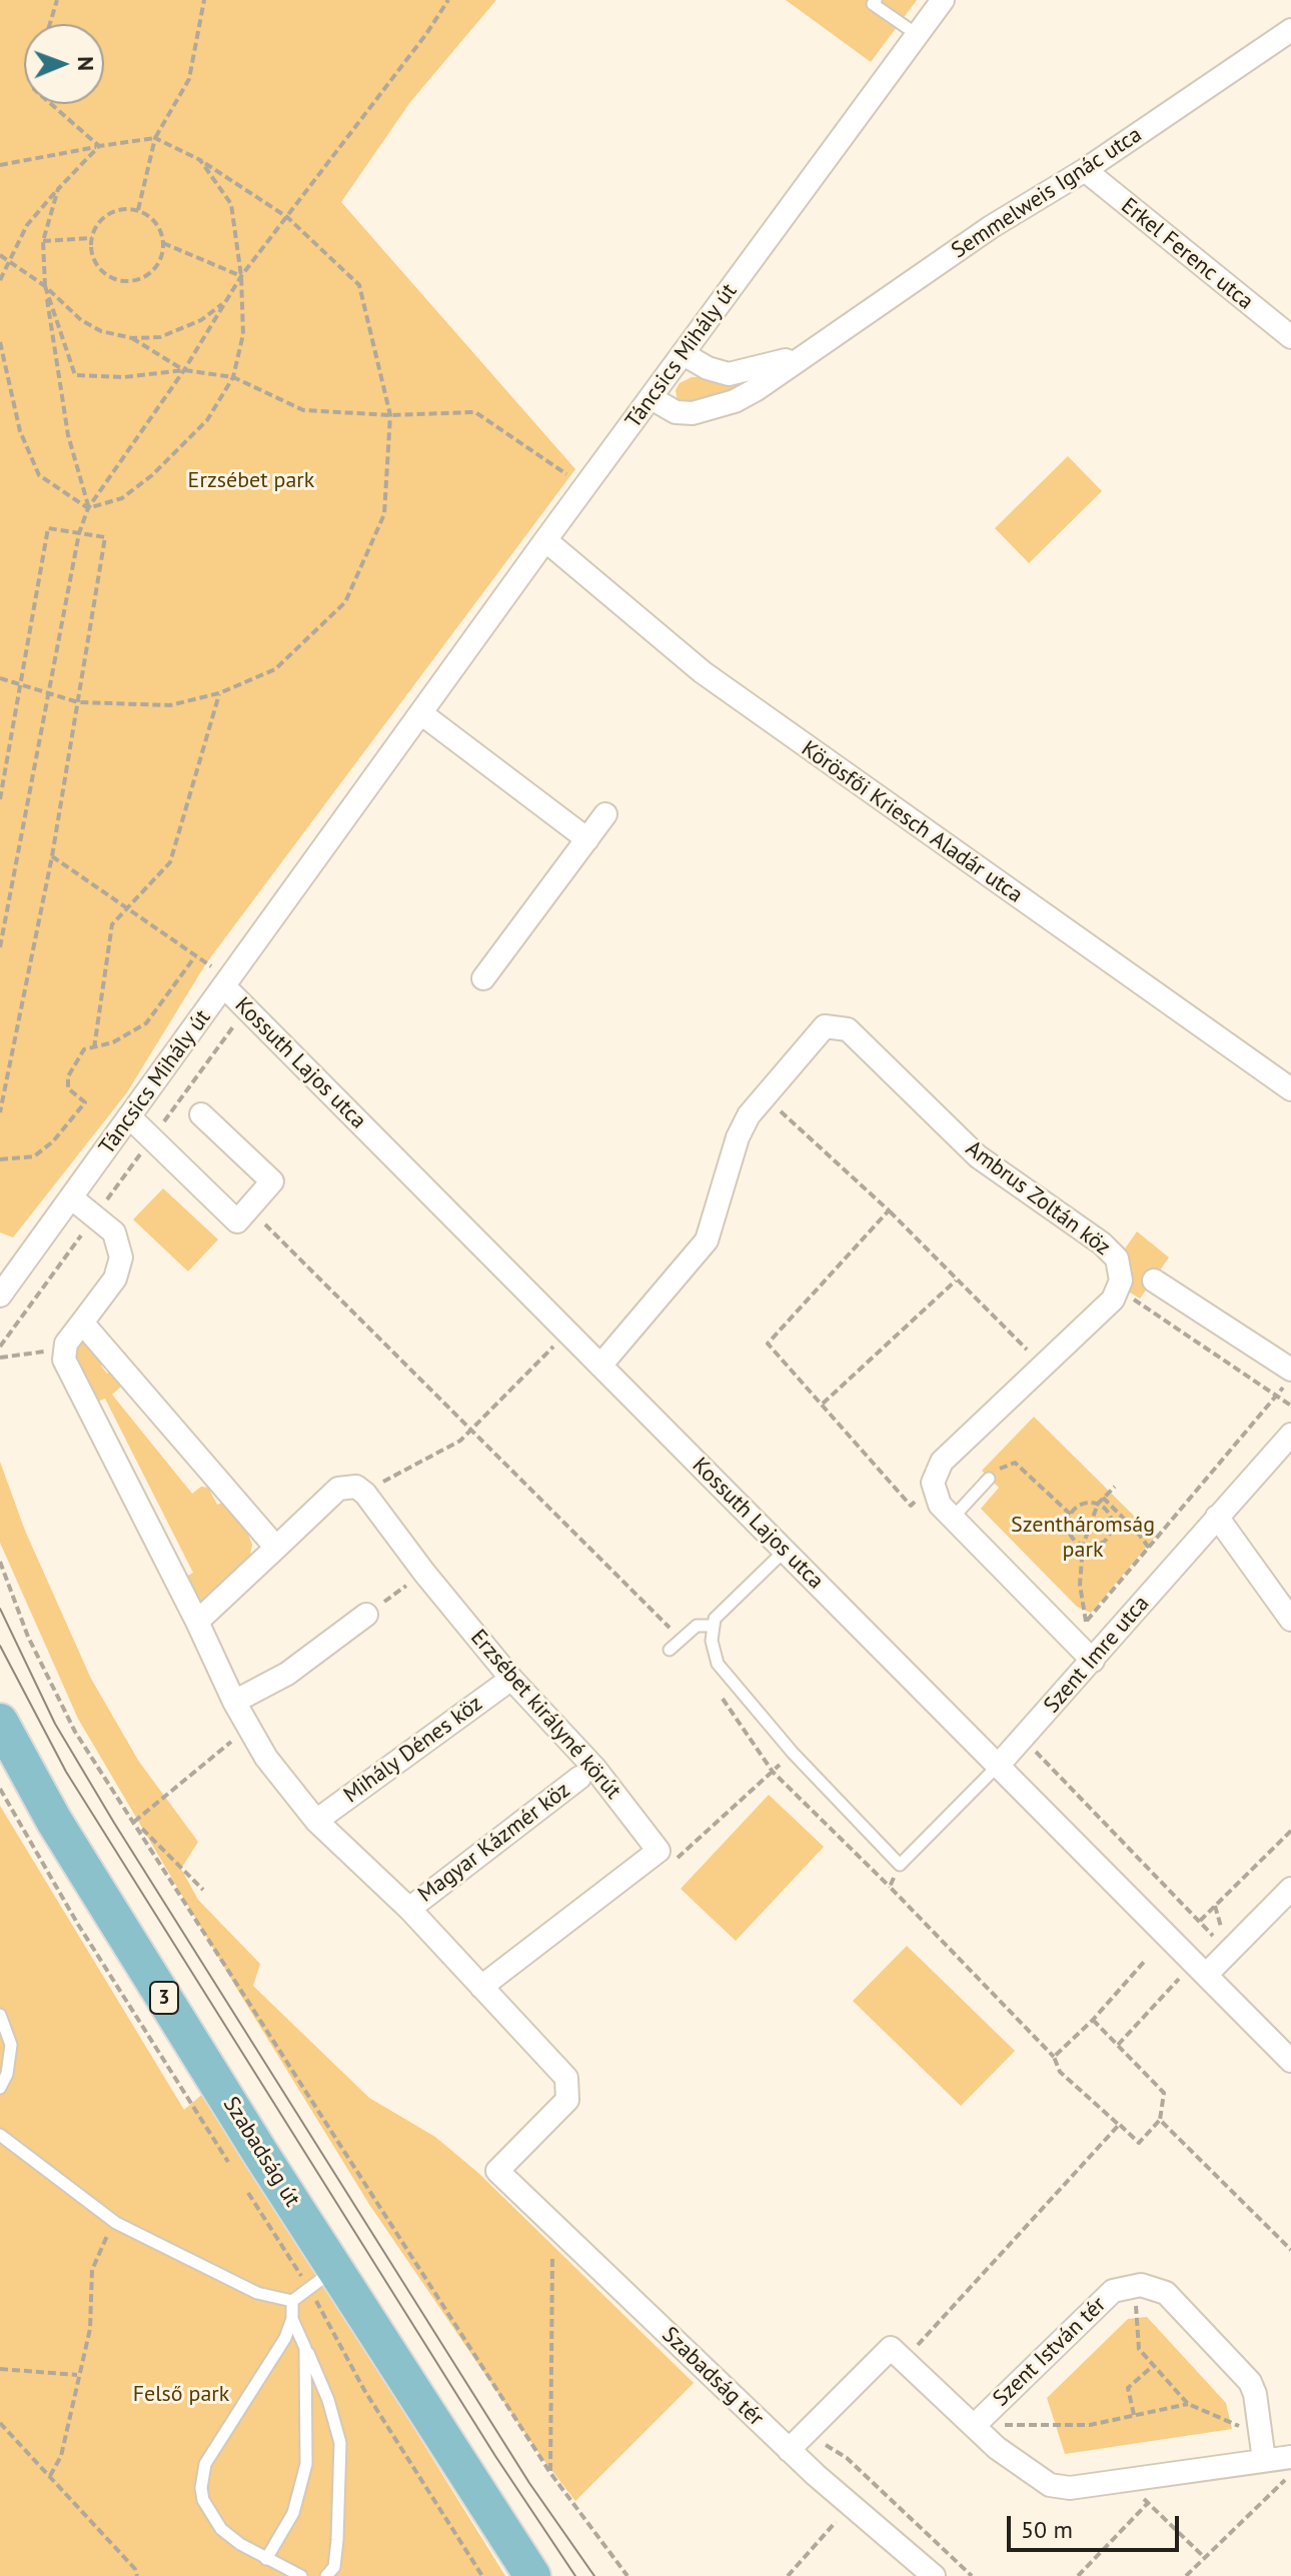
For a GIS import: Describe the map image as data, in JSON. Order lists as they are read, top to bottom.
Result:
{
  "streets": {
    "main road": ["3", "Szabadság út"],
    "street": [
      "Semmelweis Ignác utca",
      "Erkel Ferenc utca",
      "Táncsics Mihály út",
      "Körösfői Kriesch Aladár utca",
      "Kossuth Lajos utca",
      "Ambrus Zoltán köz",
      "Szent Imre utca",
      "Erzsébet királyné körút",
      "Mihály Dénes köz",
      "Magyar Kázmér köz",
      "Szent István tér",
      "Szabadság tér"
    ]
  },
  "crossings": [
    ["Semmelweis Ignác utca", "Erkel Ferenc utca"],
    ["Semmelweis Ignác utca", "Táncsics Mihály út"],
    ["Táncsics Mihály út", "Körösfői Kriesch Aladár utca"],
    ["Táncsics Mihály út", "Kossuth Lajos utca"],
    ["Kossuth Lajos utca", "Ambrus Zoltán köz"],
    ["Kossuth Lajos utca", "Szent Imre utca"],
    ["Erzsébet királyné körút", "Mihály Dénes köz"]
  ],
  "parks": ["Erzsébet park", "Szentháromság park", "Felső park"],
  "scale_bar": "50 m",
  "north": "right"
}
